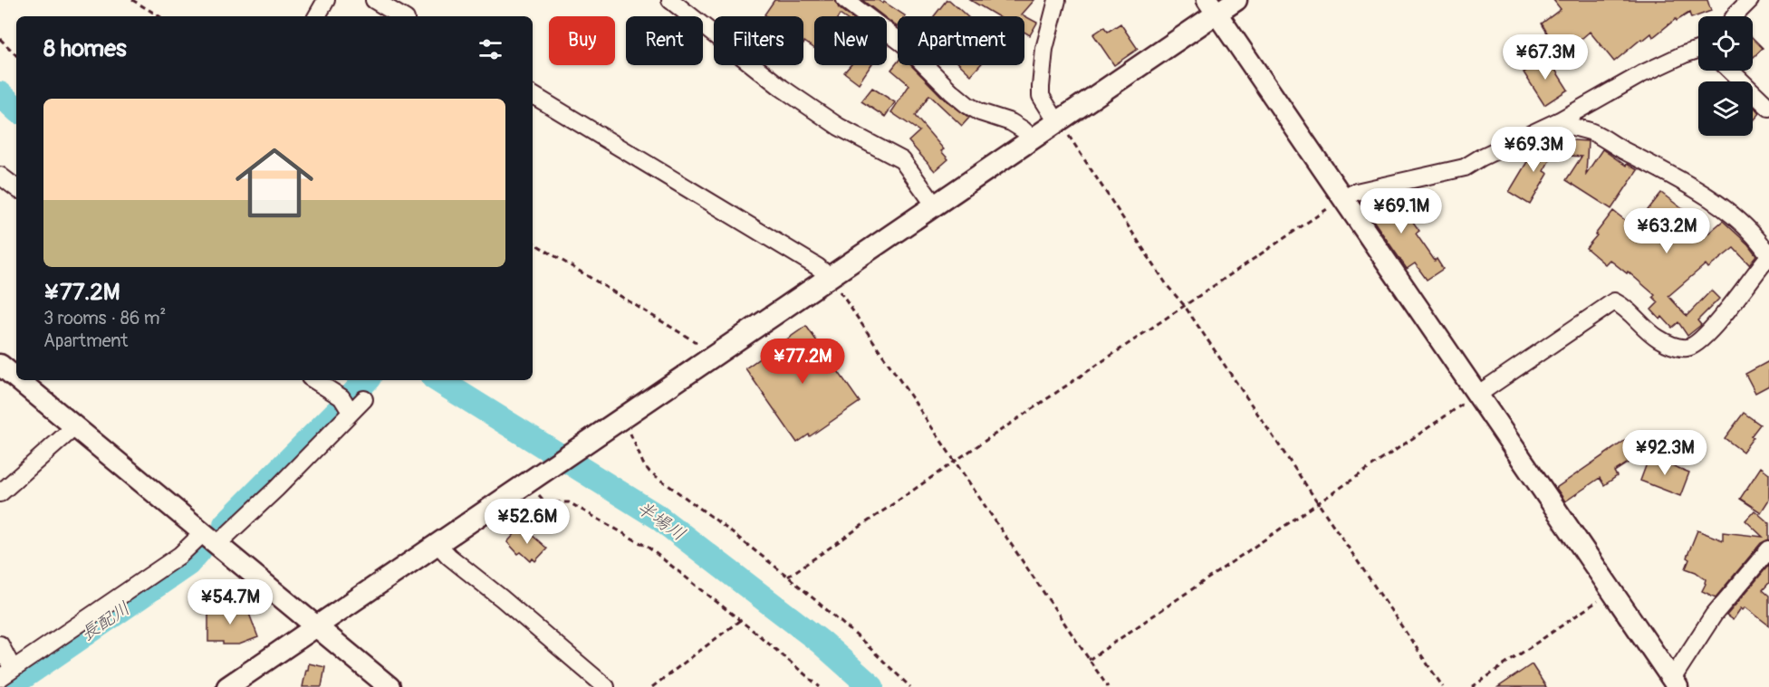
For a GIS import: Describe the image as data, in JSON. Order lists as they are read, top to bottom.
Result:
{
  "water": ["半場川", "長配川"],
  "page": {
    "chip": [
      "Buy",
      "Rent",
      "Filters",
      "New",
      "Apartment"
    ],
    "heading": "8 homes",
    "price": [
      "¥67.3M",
      "¥69.3M",
      "¥69.1M",
      "¥63.2M",
      "¥77.2M",
      "¥92.3M",
      "¥52.6M",
      "¥54.7M"
    ],
    "list": [
      {
        "name": "¥77.2M",
        "note": "3 rooms · 86 m² · Apartment"
      }
    ]
  }
}
